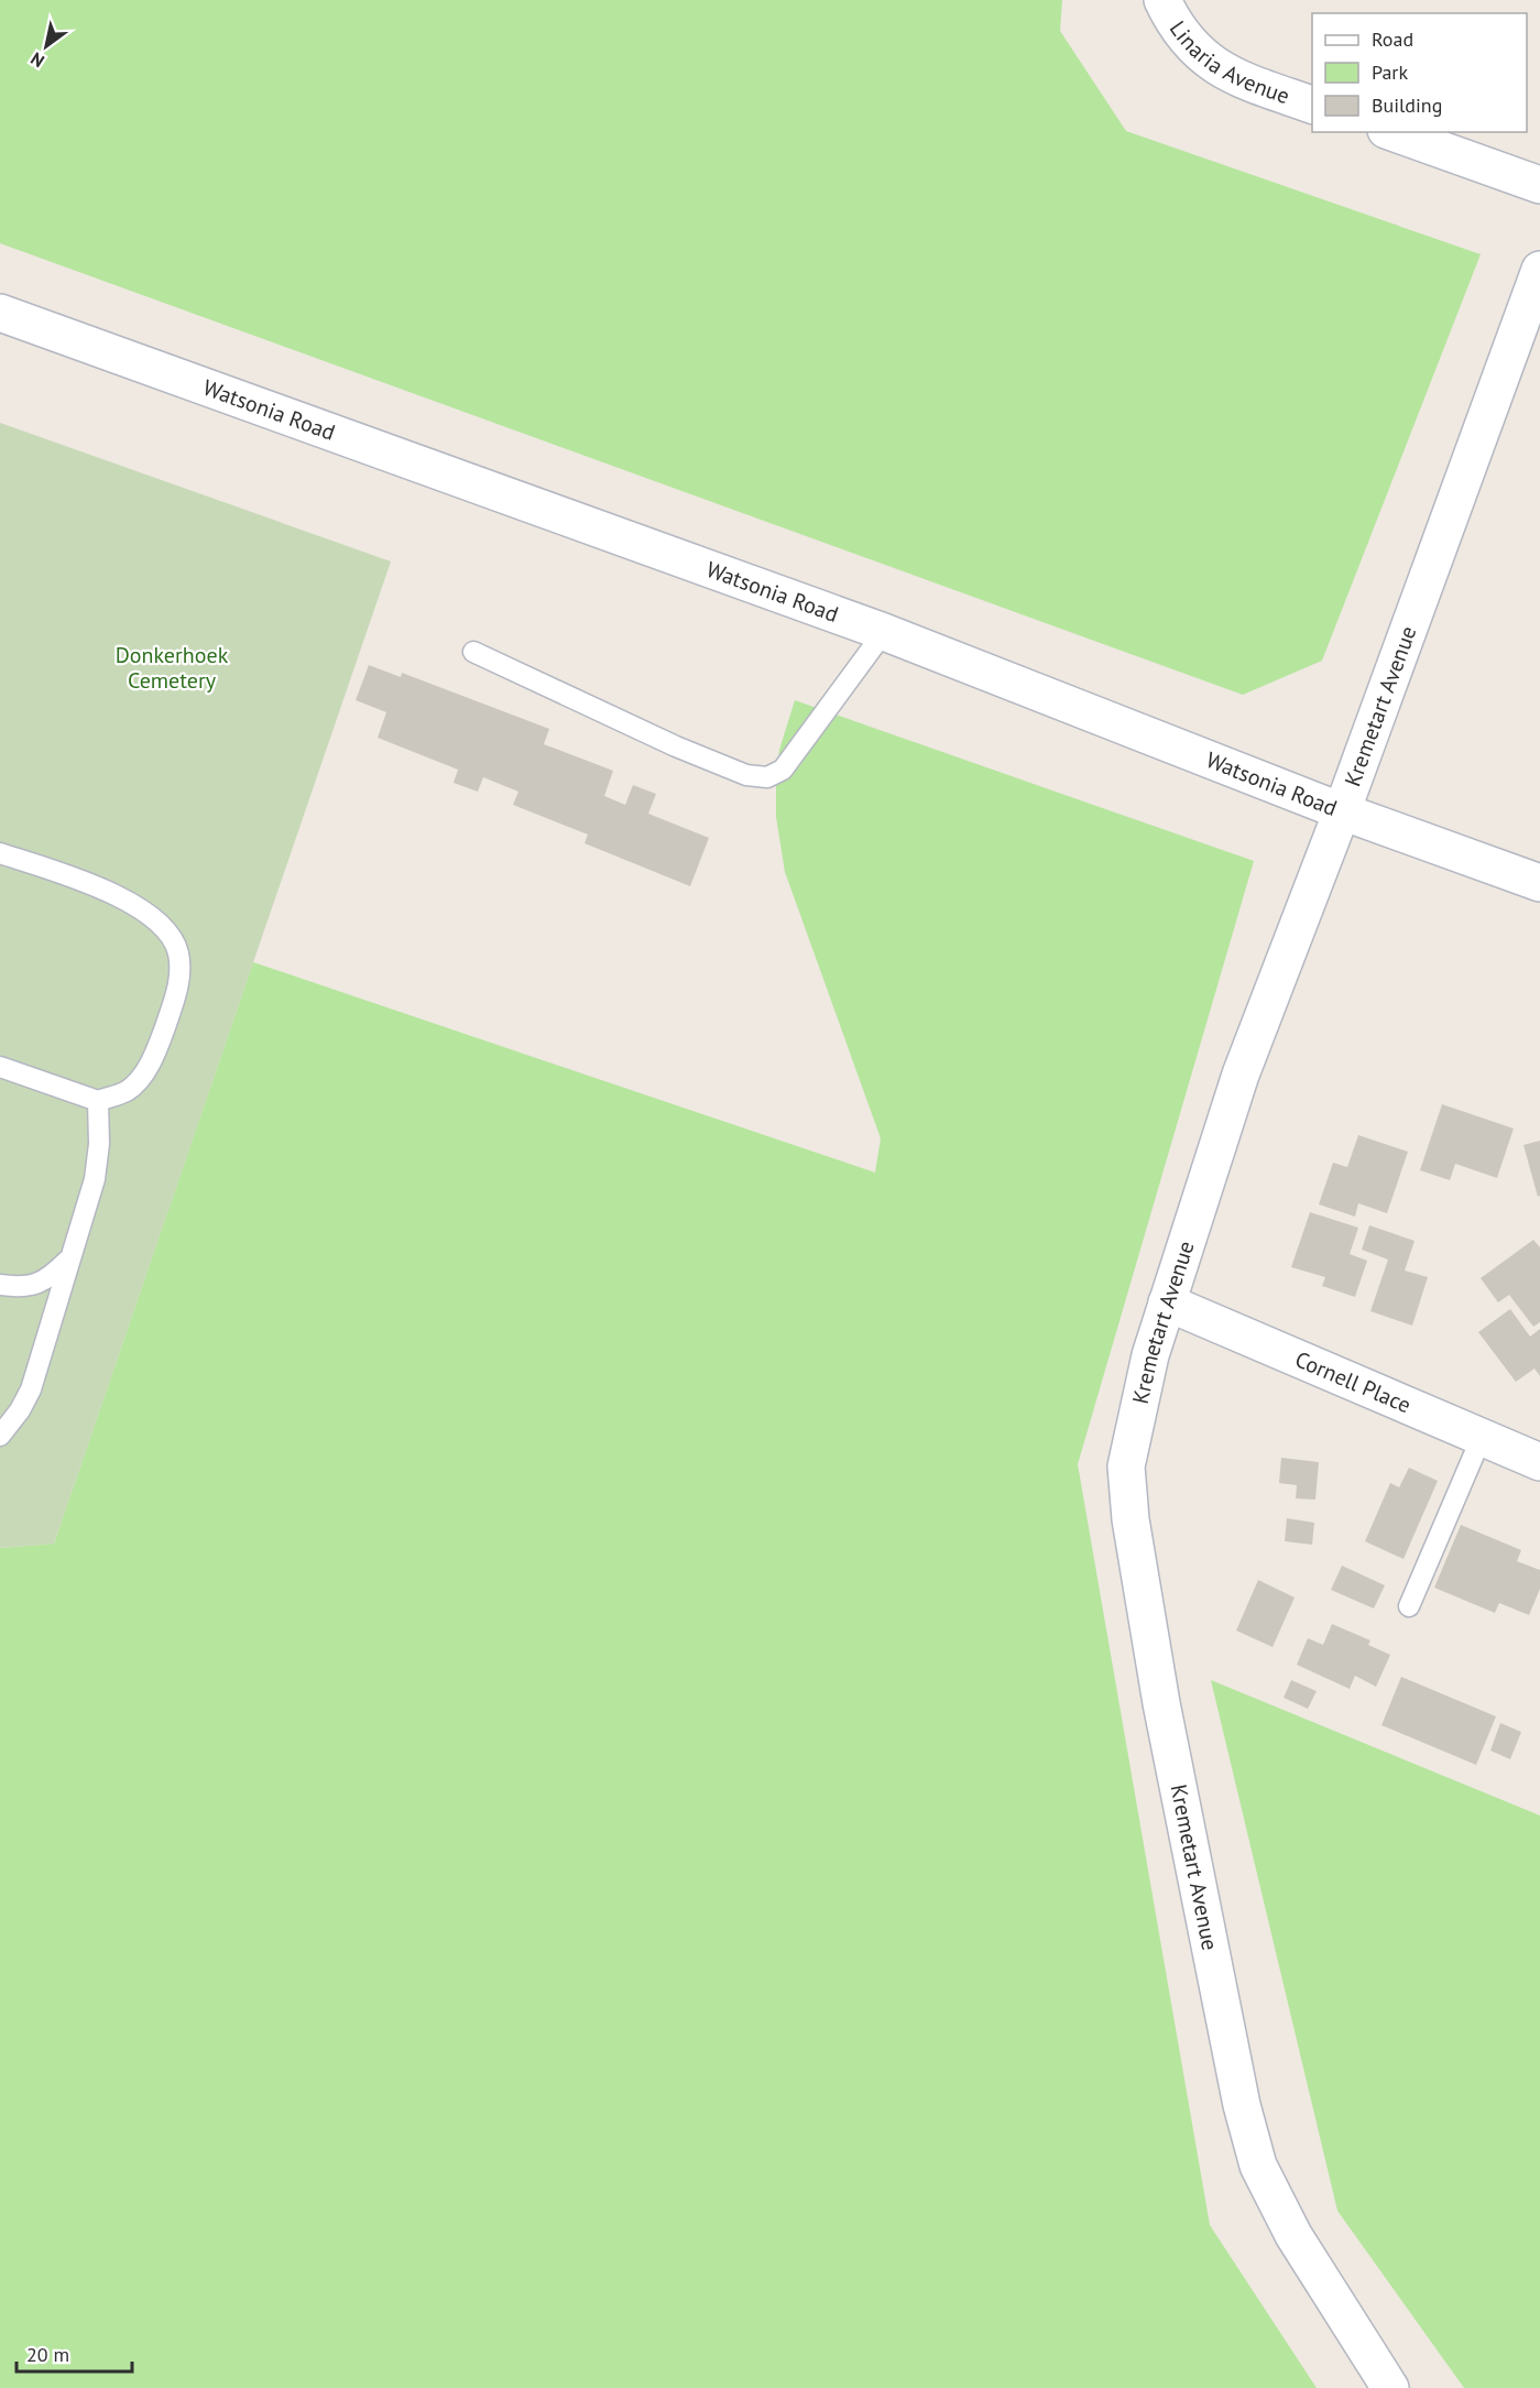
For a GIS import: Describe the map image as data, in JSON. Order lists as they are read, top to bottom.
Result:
{
  "streets": {
    "street": [
      "Linaria Avenue",
      "Watsonia Road",
      "Kremetart Avenue",
      "Cornell Place"
    ]
  },
  "crossings": [
    ["Watsonia Road", "Kremetart Avenue"],
    ["Kremetart Avenue", "Cornell Place"]
  ],
  "parks": ["Donkerhoek Cemetery"],
  "legend": ["Road", "Park", "Building"],
  "scale_bar": "20 m",
  "north": "bottom left"
}
